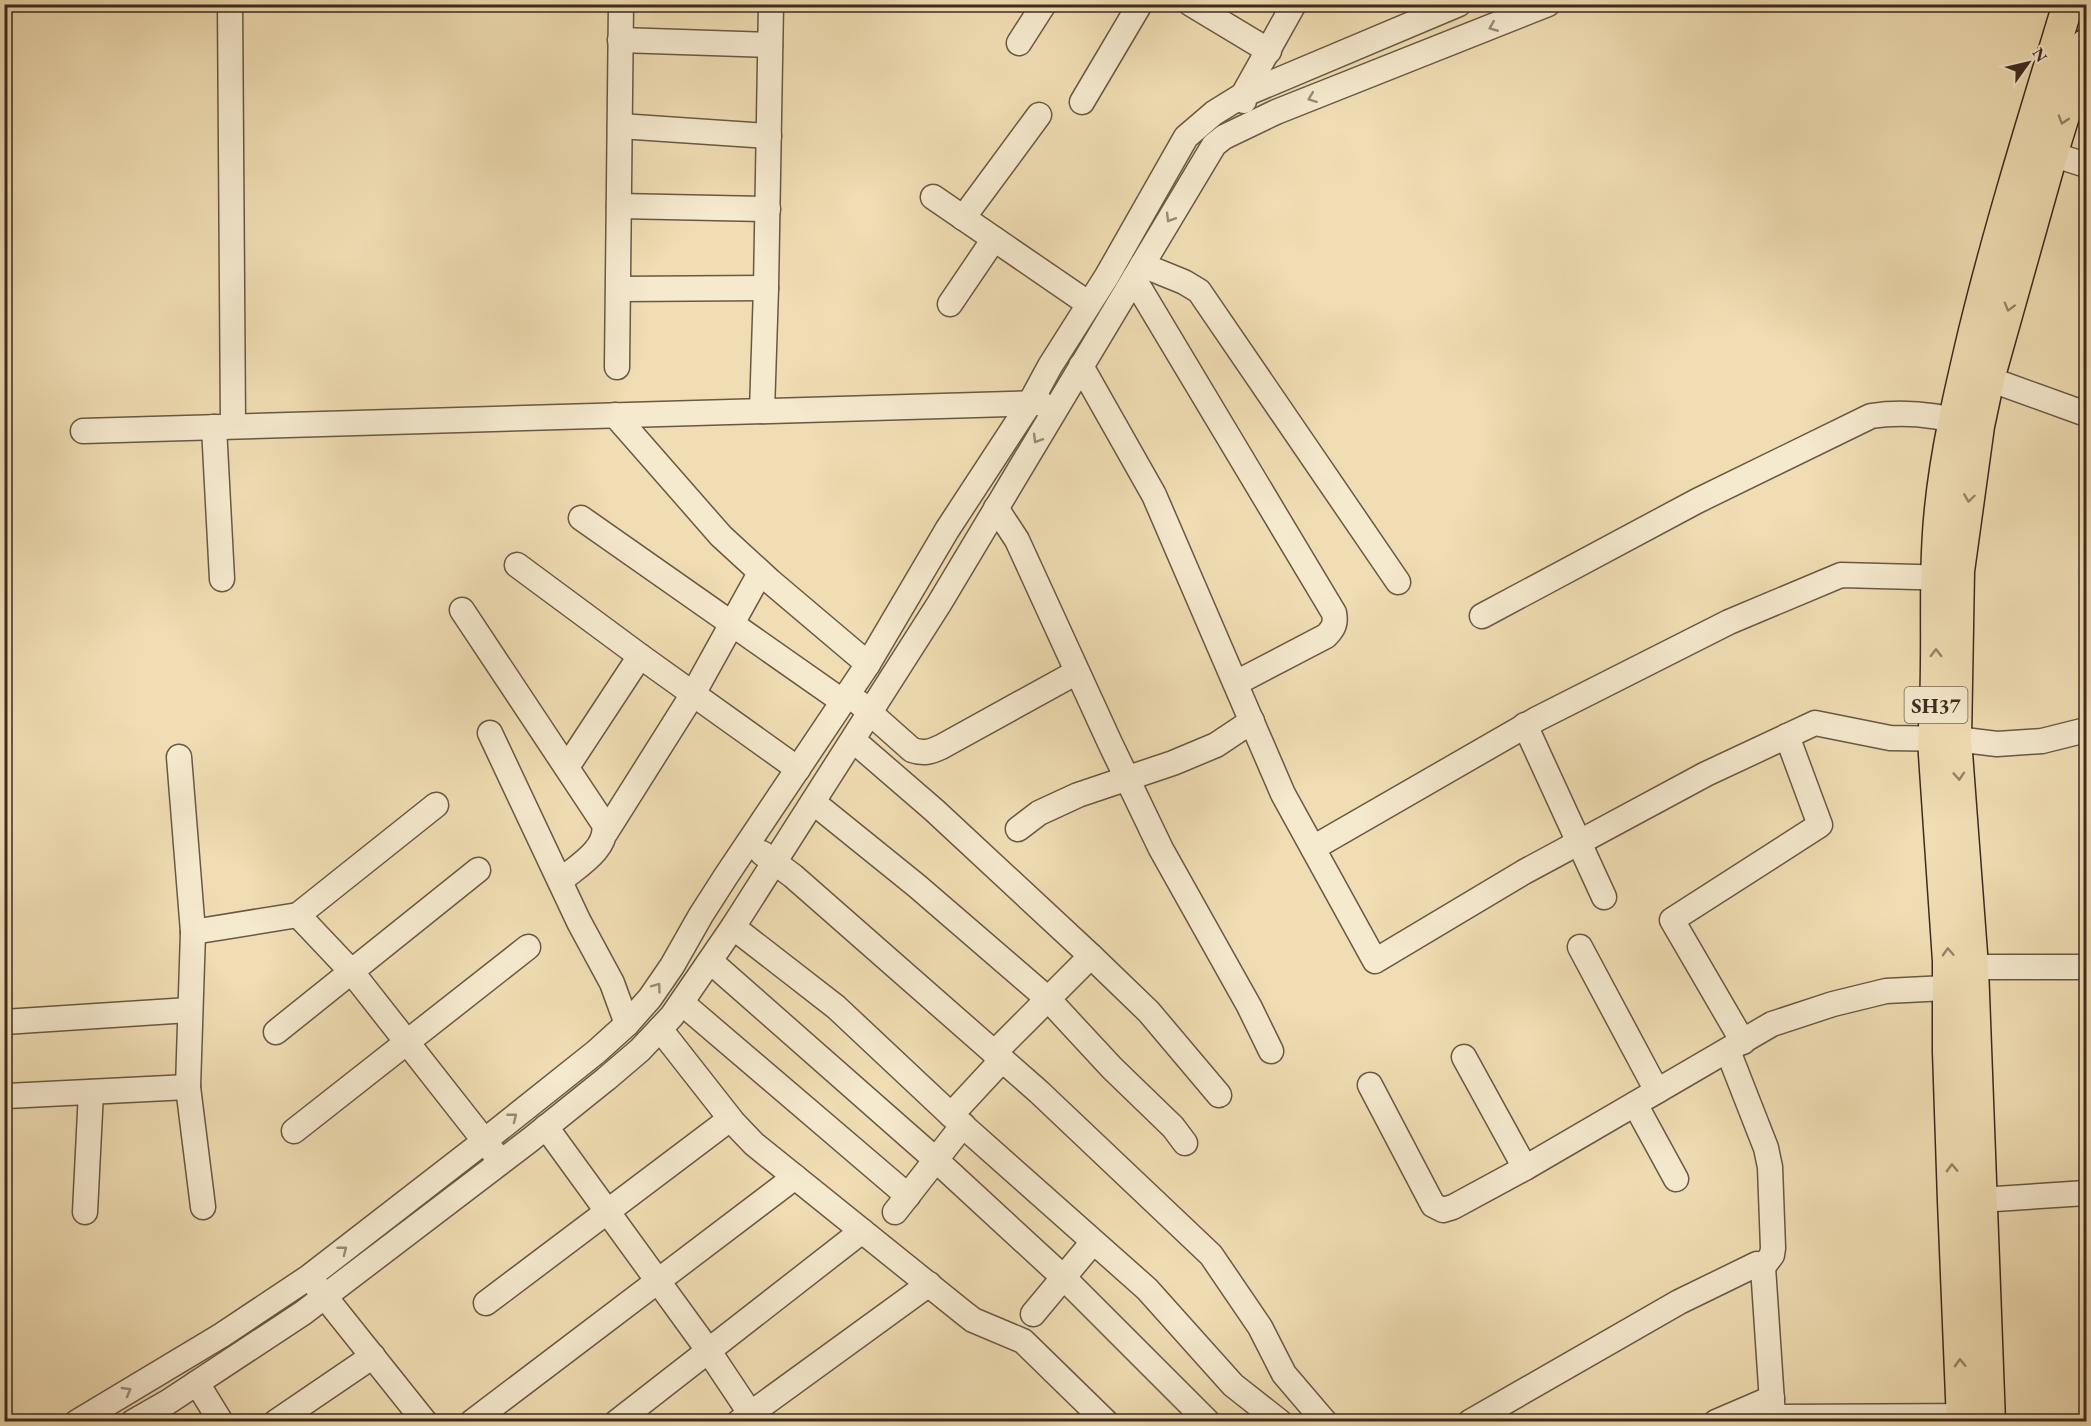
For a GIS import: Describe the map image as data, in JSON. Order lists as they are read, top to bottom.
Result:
{
  "streets": {
    "main road": ["SH37"]
  },
  "north": "top right"
}
